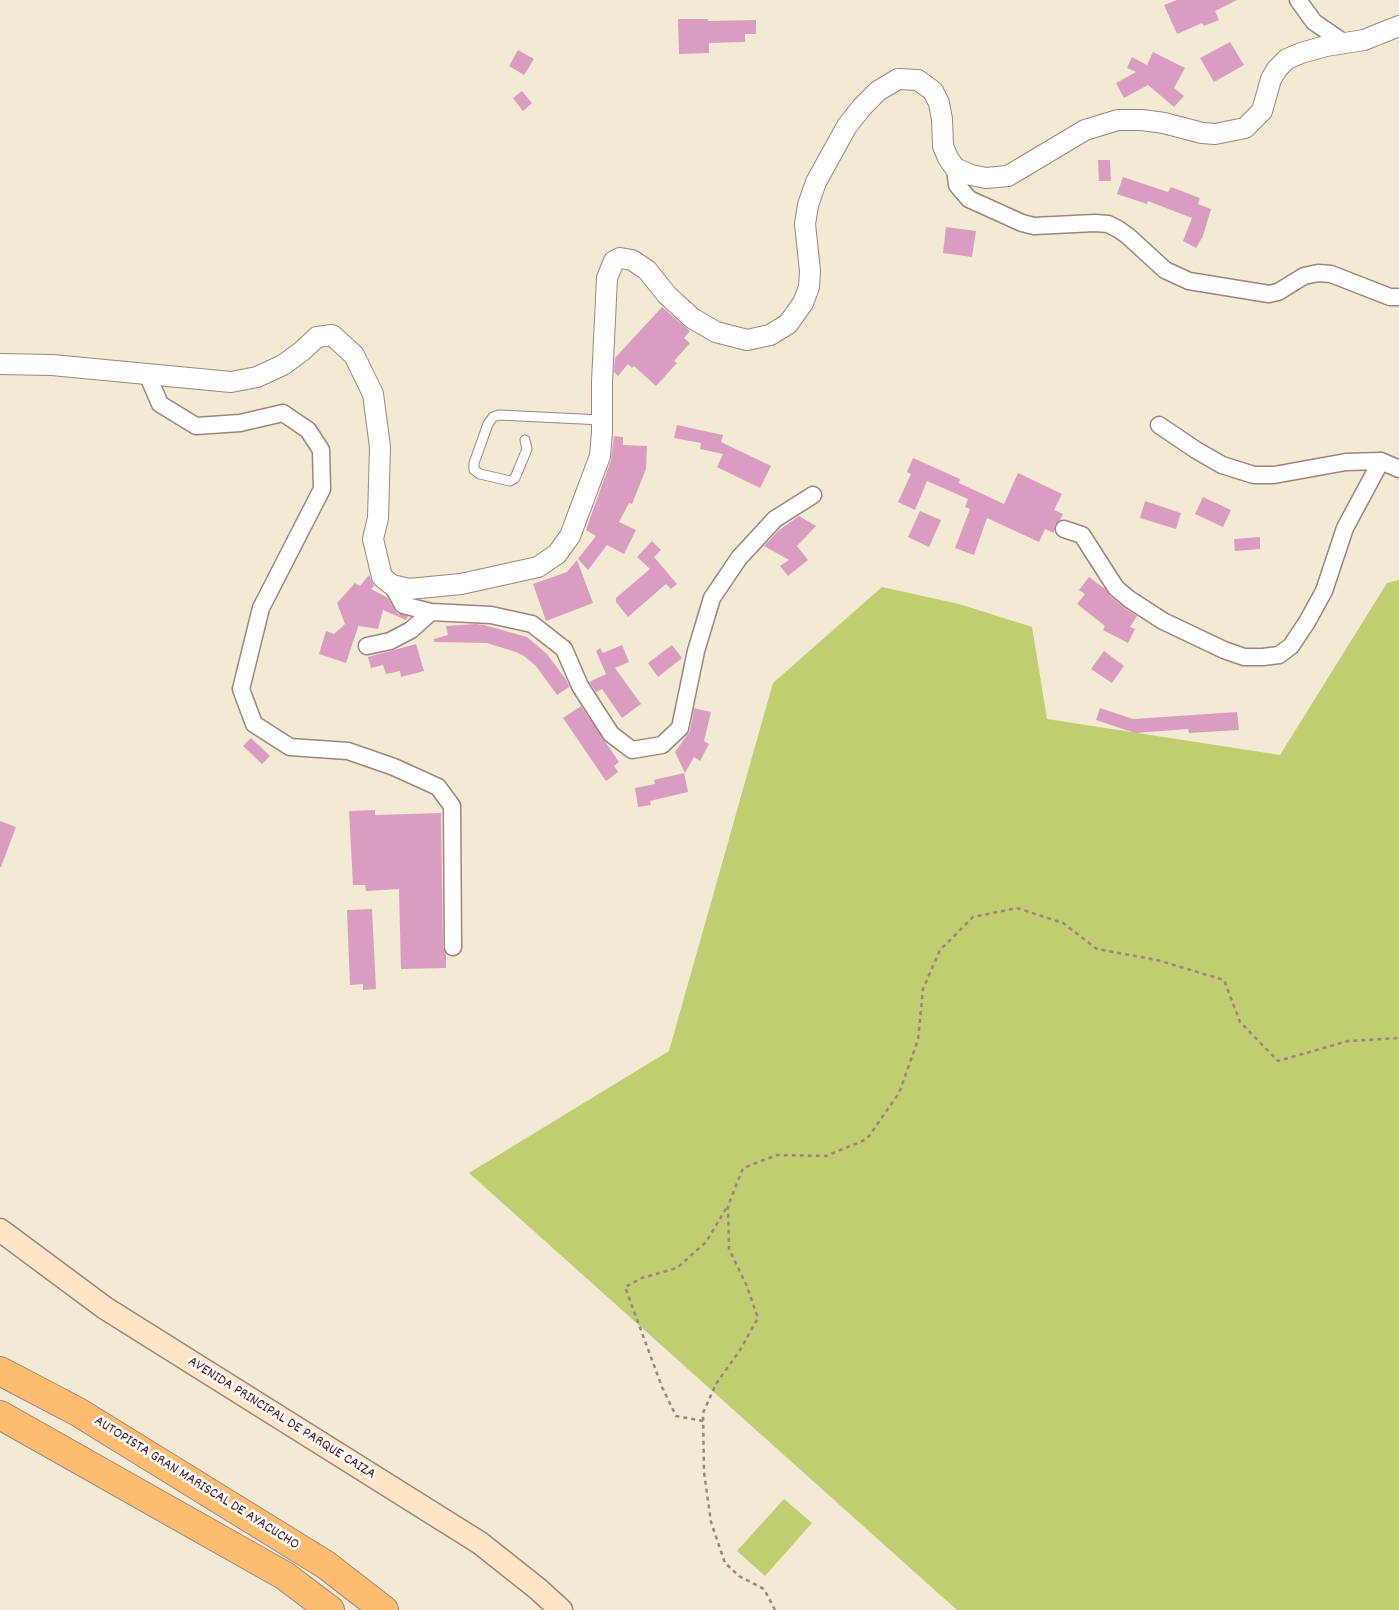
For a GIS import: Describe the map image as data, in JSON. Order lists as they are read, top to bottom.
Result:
{
  "streets": {
    "highway": ["AUTOPISTA GRAN MARISCAL DE AYACUCHO"],
    "main road": ["AVENIDA PRINCIPAL DE PARQUE CAIZA"]
  }
}
